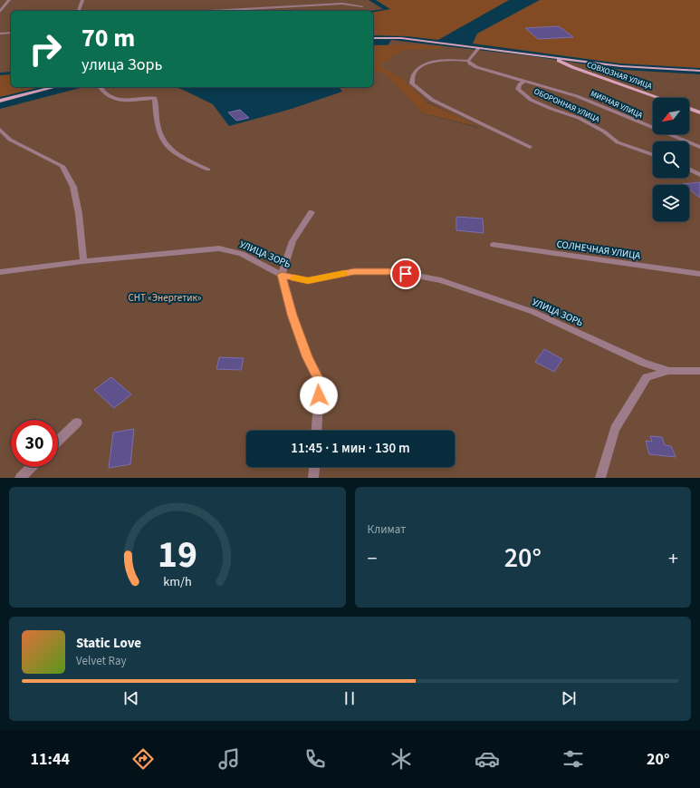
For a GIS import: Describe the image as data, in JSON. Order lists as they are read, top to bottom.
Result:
{
  "streets": {
    "main road": ["СОВХОЗНАЯ УЛИЦА"],
    "street": [
      "МИРНАЯ УЛИЦА",
      "ОБОРОННАЯ УЛИЦА",
      "СОЛНЕЧНАЯ УЛИЦА",
      "УЛИЦА ЗОРЬ"
    ]
  },
  "crossings": [
    ["МИРНАЯ УЛИЦА", "ОБОРОННАЯ УЛИЦА"]
  ],
  "parks": ["СНТ «Энергетик»"],
  "north": "bottom left",
  "page": {
    "turn": ["70 m", "улица Зорь"],
    "limit": "30",
    "trip": "11:45 · 1 мин · 130 m",
    "tile": "Климат",
    "heat": ["−", "20°", "+"],
    "song": ["Static Love", "Velvet Ray"],
    "tabs": ["11:44", "20°"],
    "gauge": ["19", "km/h"]
  }
}
